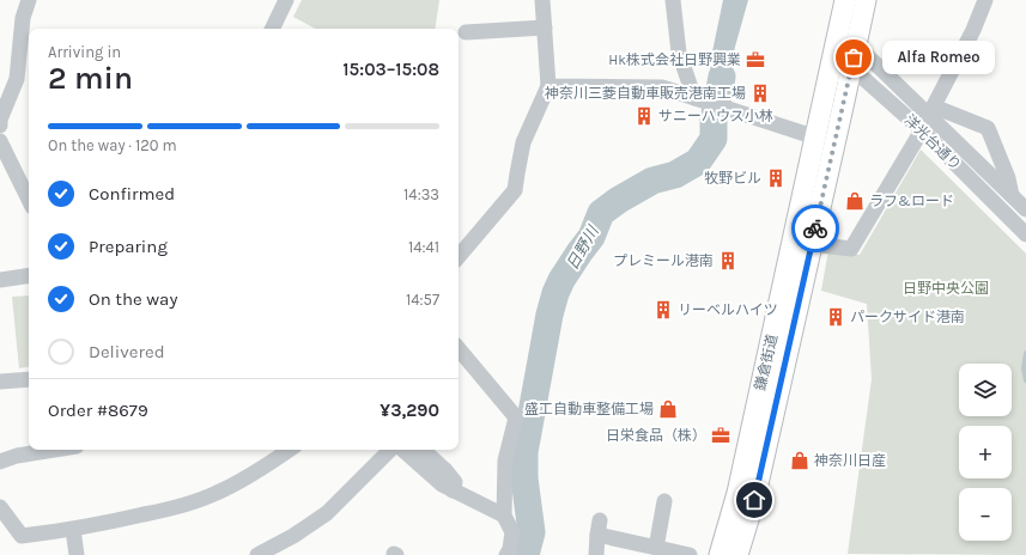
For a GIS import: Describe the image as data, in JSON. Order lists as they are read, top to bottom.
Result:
{
  "streets": {
    "main road": ["鎌倉街道"],
    "street": ["洋光台通り"]
  },
  "crossings": [
    ["洋光台通り", "鎌倉街道"]
  ],
  "water": ["日野川"],
  "parks": ["日野中央公園"],
  "places": {
    "other": ["Alfa Romeo"],
    "office": ["Hk株式会社日野興業", "日栄食品（株）"],
    "building": [
      "神奈川三菱自動車販売港南工場",
      "サニーハウス小林",
      "牧野ビル",
      "プレミール港南",
      "リーベルハイツ",
      "パークサイド港南"
    ],
    "shop": ["ラフ&ロード", "盛工自動車整備工場", "神奈川日産"]
  },
  "page": {
    "heading": ["2 min", "Arriving in", "15:03–15:08"],
    "panel": ["Order #8679", "¥3,290"],
    "bubble": "Alfa Romeo",
    "bar": "On the way · 120 m",
    "list": [
      ["Confirmed", "14:33"],
      ["Preparing", "14:41"],
      ["On the way", "14:57"],
      "Delivered"
    ],
    "map_buttons": ["+", "−"]
  }
}
